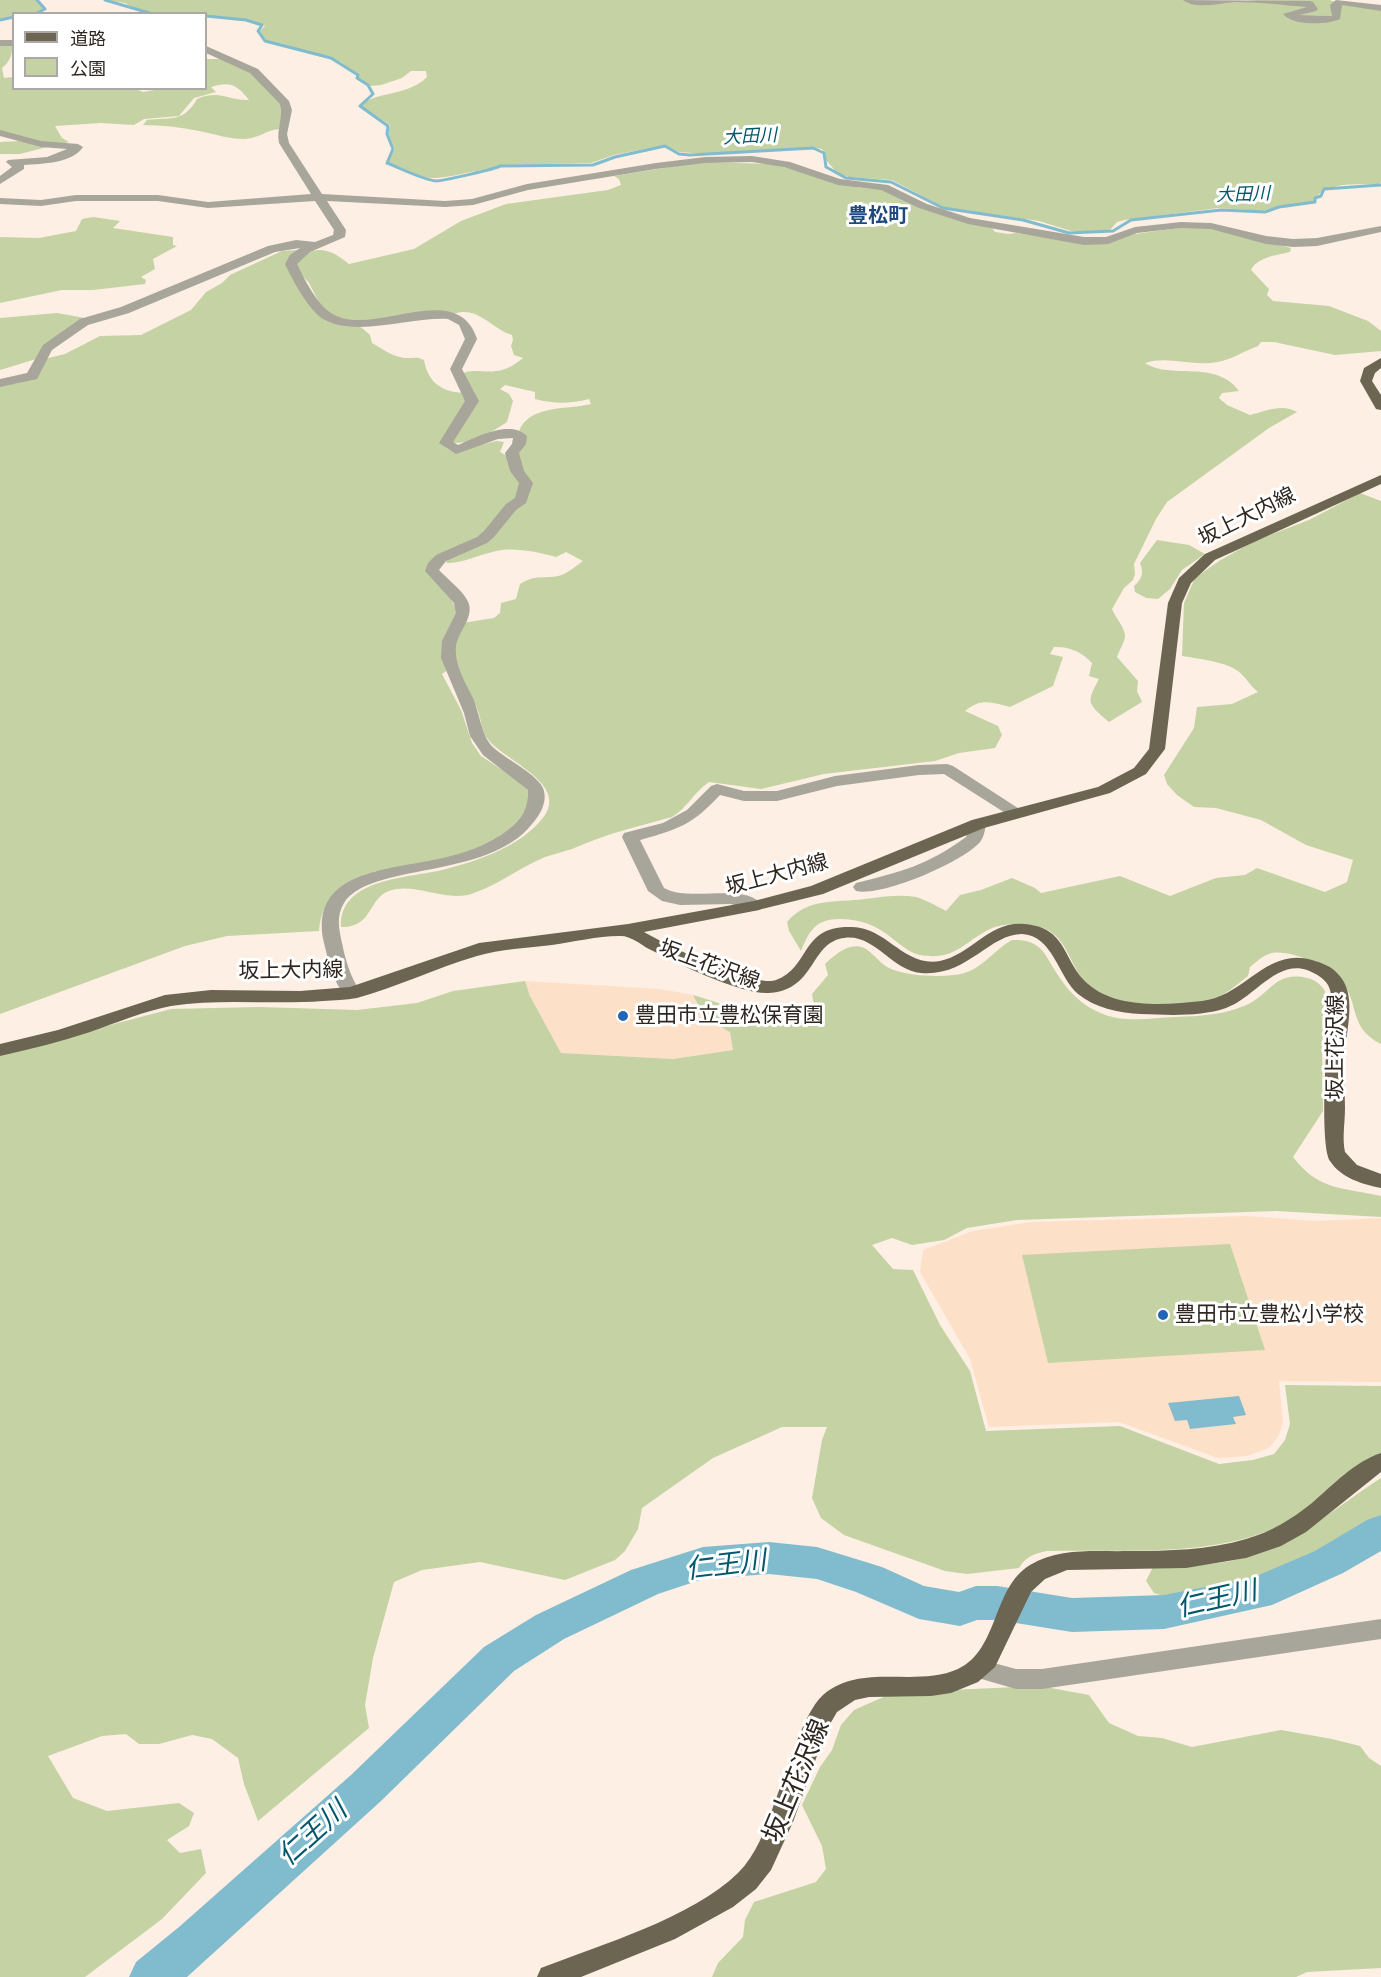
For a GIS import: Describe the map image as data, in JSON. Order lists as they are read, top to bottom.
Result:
{
  "streets": {
    "main road": ["坂上大内線", "坂上花沢線"]
  },
  "crossings": [
    ["坂上大内線", "坂上花沢線"]
  ],
  "districts": ["豊松町"],
  "water": ["大田川", "仁王川"],
  "places": ["豊田市立豊松保育園", "豊田市立豊松小学校"],
  "legend": ["道路", "公園"]
}
